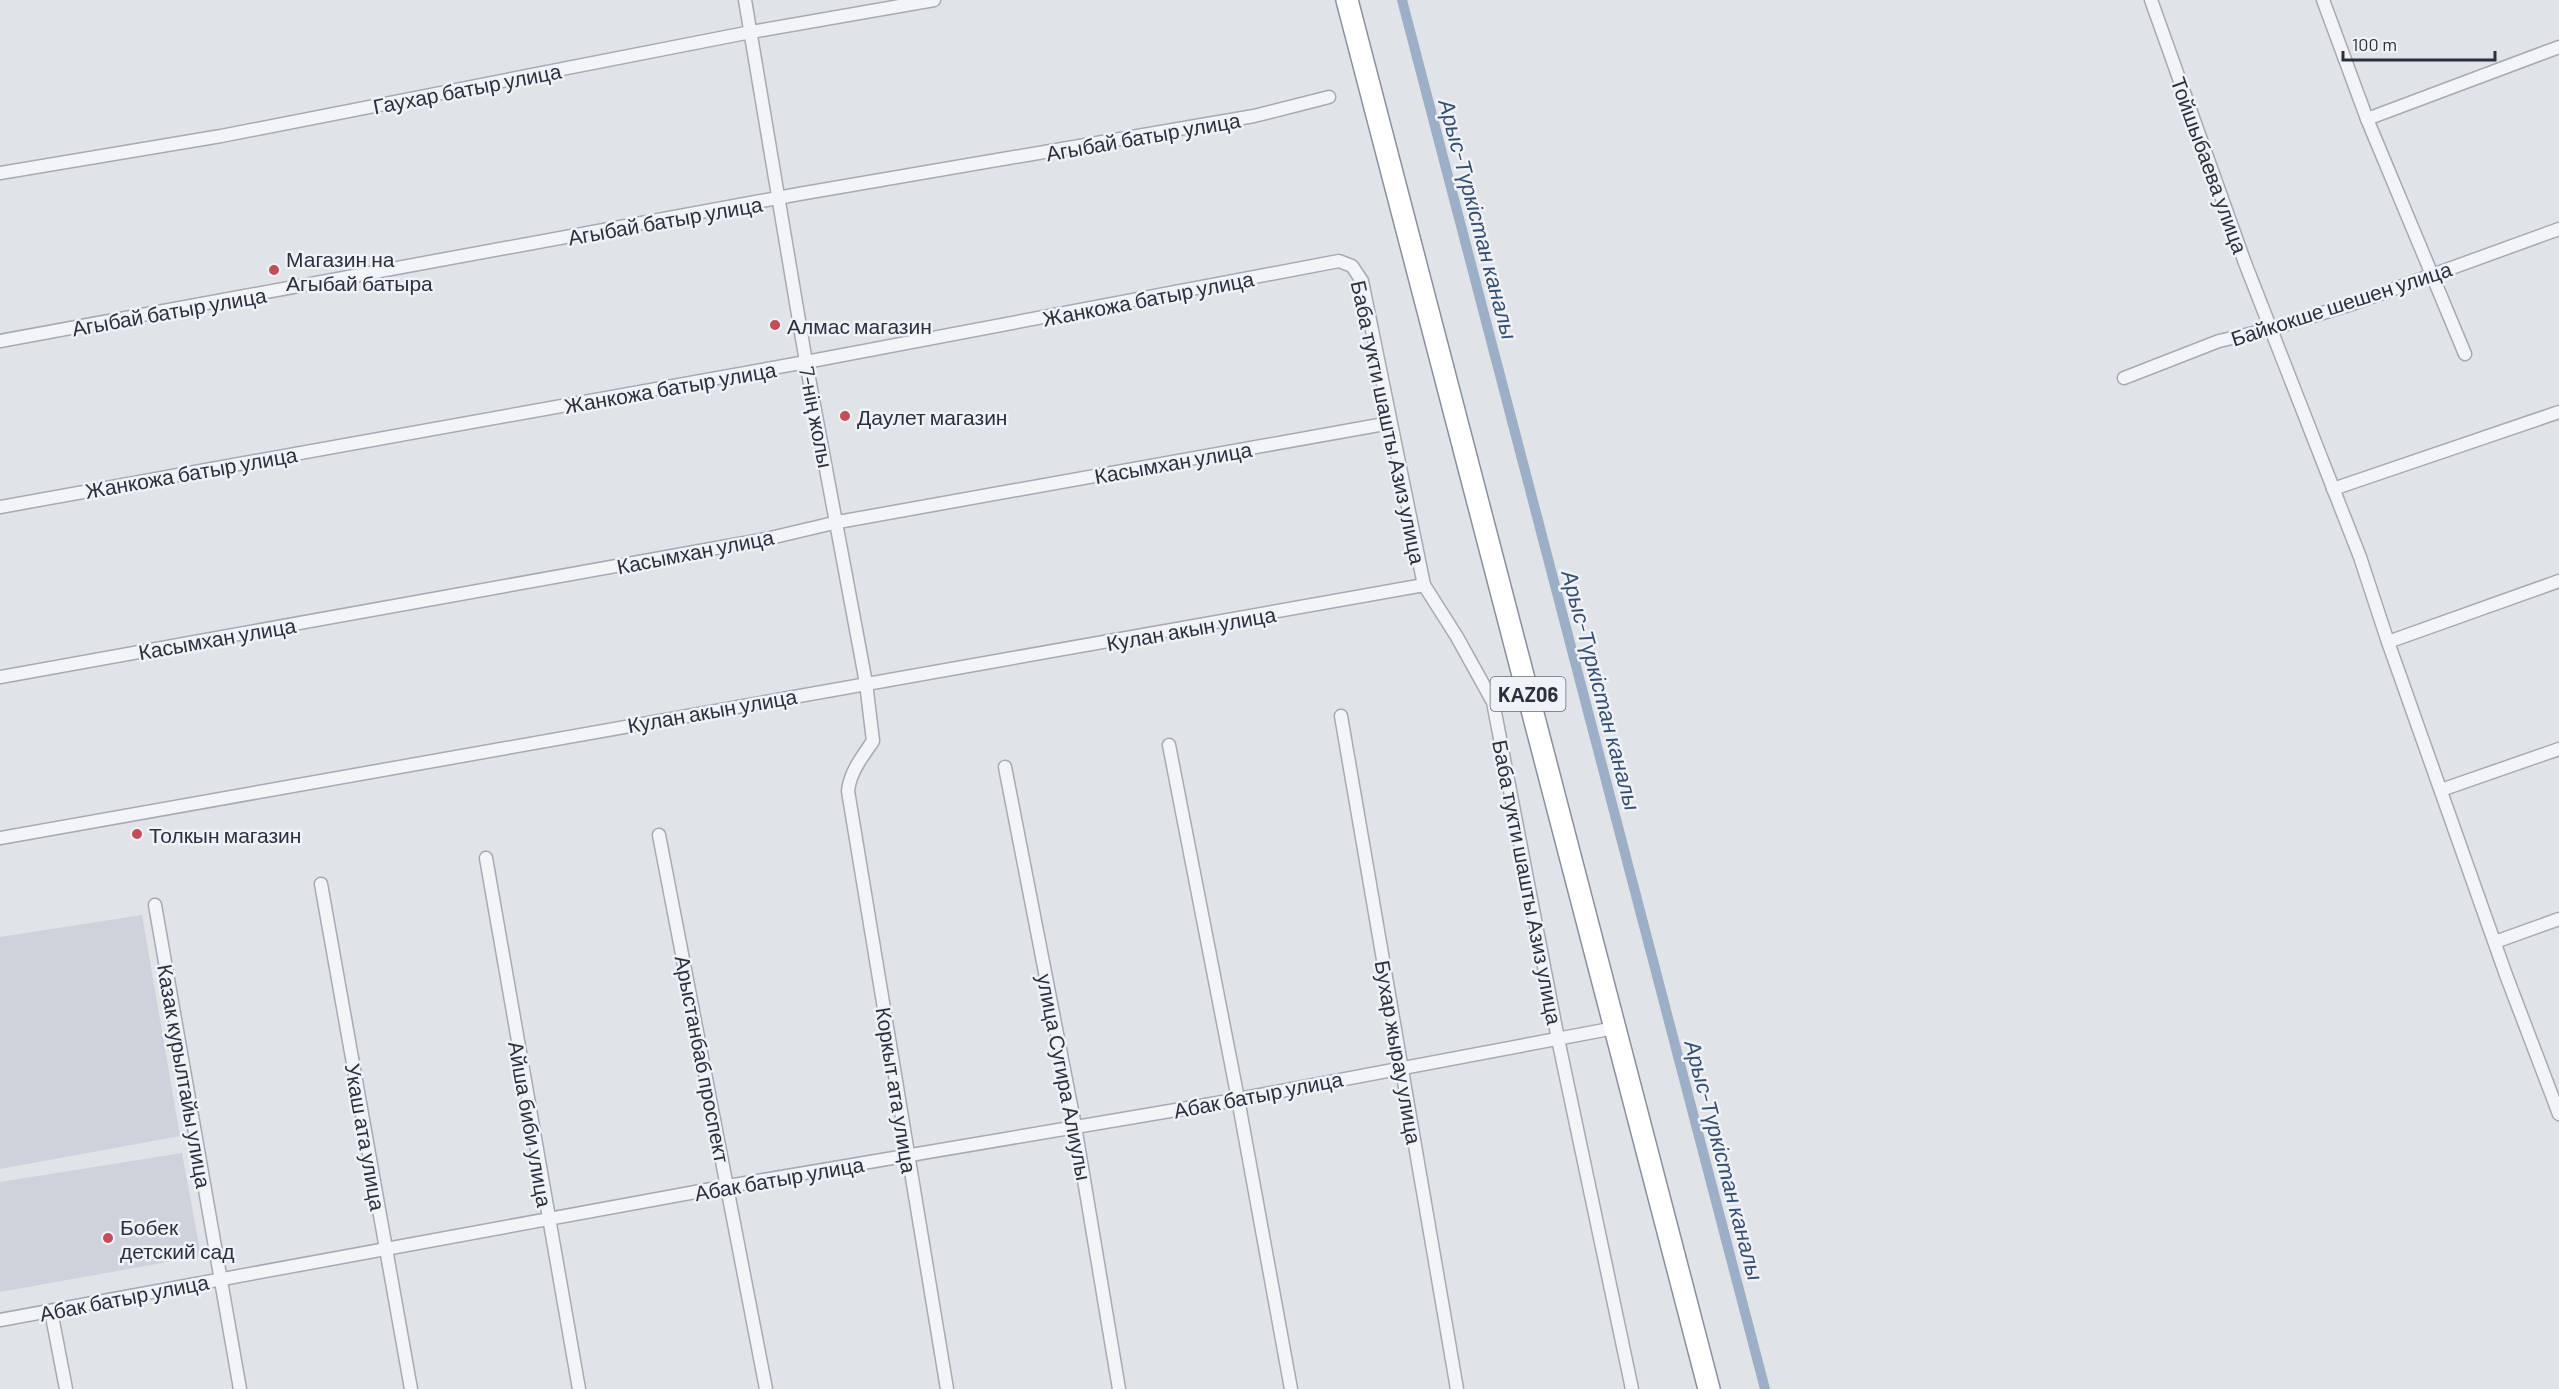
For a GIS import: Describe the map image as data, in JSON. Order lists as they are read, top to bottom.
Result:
{
  "streets": {
    "highway": ["KАZ06"],
    "street": [
      "Гаухар батыр улица",
      "Агыбай батыр улица",
      "Тойшыбаева улица",
      "Жанкожа батыр улица",
      "Байкокше шешен улица",
      "7-нің жолы",
      "Баба тукти шашты Азиз улица",
      "Касымхан улица",
      "Кулан акын улица",
      "Бухар жырау улица",
      "Арыстанбаб проспект",
      "Казак курылтайы улица",
      "улица Сугира Алиулы",
      "Коркыт ата улица",
      "Абак батыр улица",
      "Айша биби улица",
      "Укаш ата улица"
    ]
  },
  "crossings": [
    ["Гаухар батыр улица", "7-нің жолы"],
    ["Агыбай батыр улица", "7-нің жолы"],
    ["Тойшыбаева улица", "Байкокше шешен улица"],
    ["Жанкожа батыр улица", "7-нің жолы"],
    ["Жанкожа батыр улица", "Баба тукти шашты Азиз улица"],
    ["7-нің жолы", "Касымхан улица"],
    ["7-нің жолы", "Кулан акын улица"],
    ["7-нің жолы", "Коркыт ата улица"],
    ["Баба тукти шашты Азиз улица", "Касымхан улица"],
    ["Баба тукти шашты Азиз улица", "Кулан акын улица"],
    ["Баба тукти шашты Азиз улица", "Абак батыр улица"],
    ["KАZ06", "Абак батыр улица"],
    ["Бухар жырау улица", "Абак батыр улица"],
    ["Арыстанбаб проспект", "Абак батыр улица"],
    ["Казак курылтайы улица", "Абак батыр улица"],
    ["улица Сугира Алиулы", "Абак батыр улица"],
    ["Коркыт ата улица", "Абак батыр улица"],
    ["Абак батыр улица", "Айша биби улица"],
    ["Абак батыр улица", "Укаш ата улица"]
  ],
  "water": ["Арыс-Түркістан каналы"],
  "places": [
    "Магазин на Агыбай батыра",
    "Алмас магазин",
    "Даулет магазин",
    "Толкын магазин",
    "Бобек детский сад"
  ],
  "scale_bar": "100 m"
}
